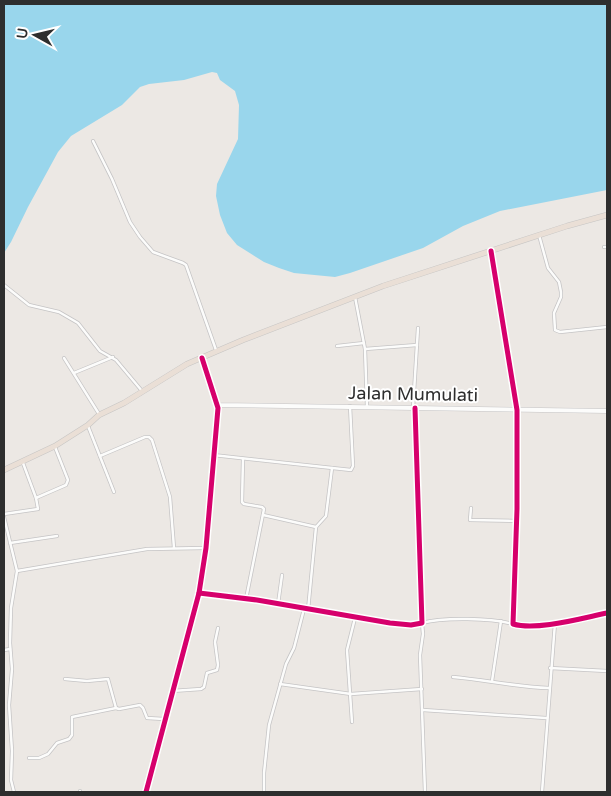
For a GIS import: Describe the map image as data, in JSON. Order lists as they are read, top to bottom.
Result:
{
  "streets": {
    "street": ["Jalan Mumulati"]
  },
  "north": "left"
}
